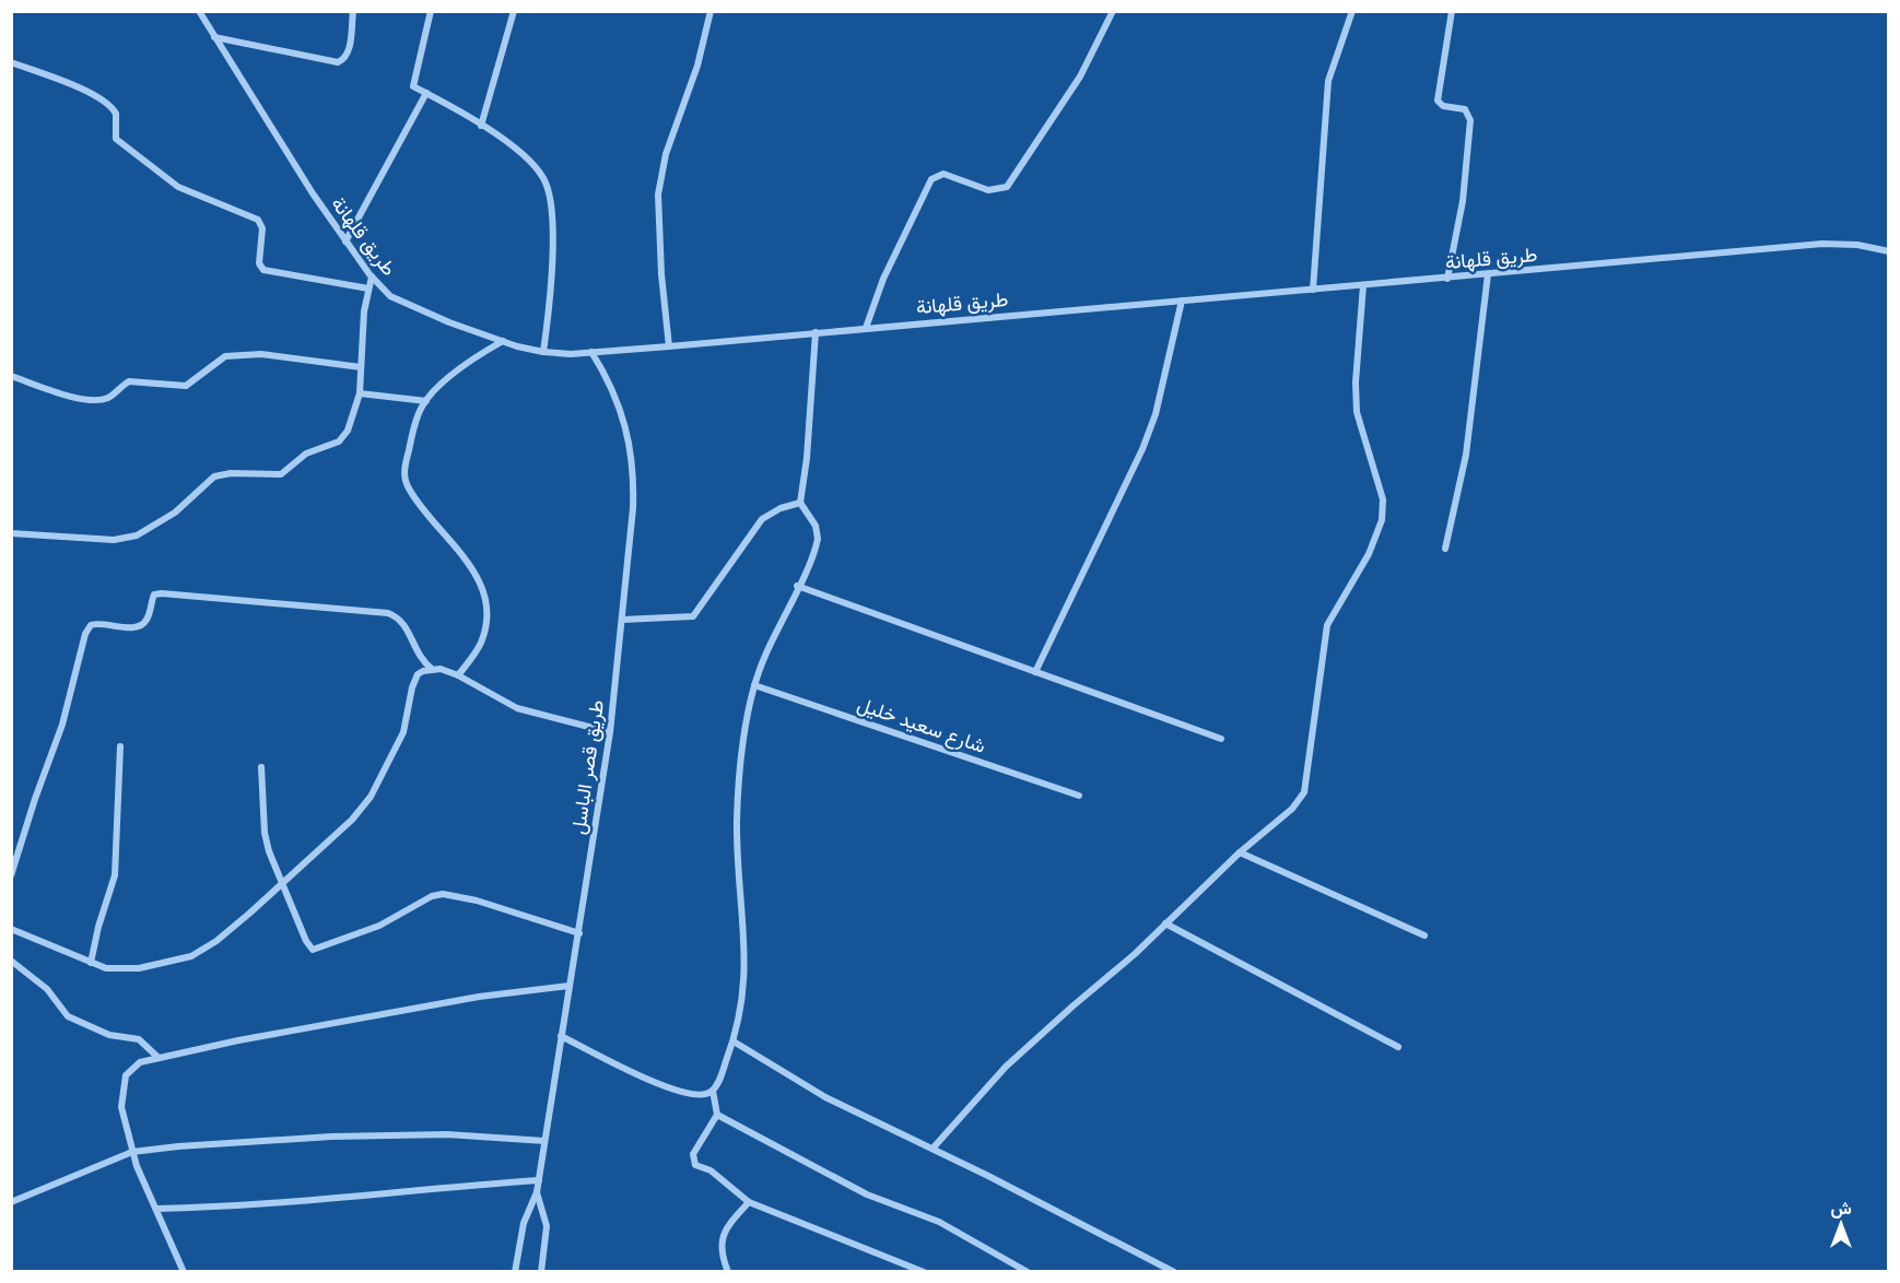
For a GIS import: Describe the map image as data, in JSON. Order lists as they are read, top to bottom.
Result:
{
  "streets": {
    "street": ["طريق قلهانة", "شارع سعيد خليل", "طريق قصر الباسل"]
  },
  "crossings": [
    ["طريق قلهانة", "طريق قصر الباسل"]
  ],
  "north": "top"
}
